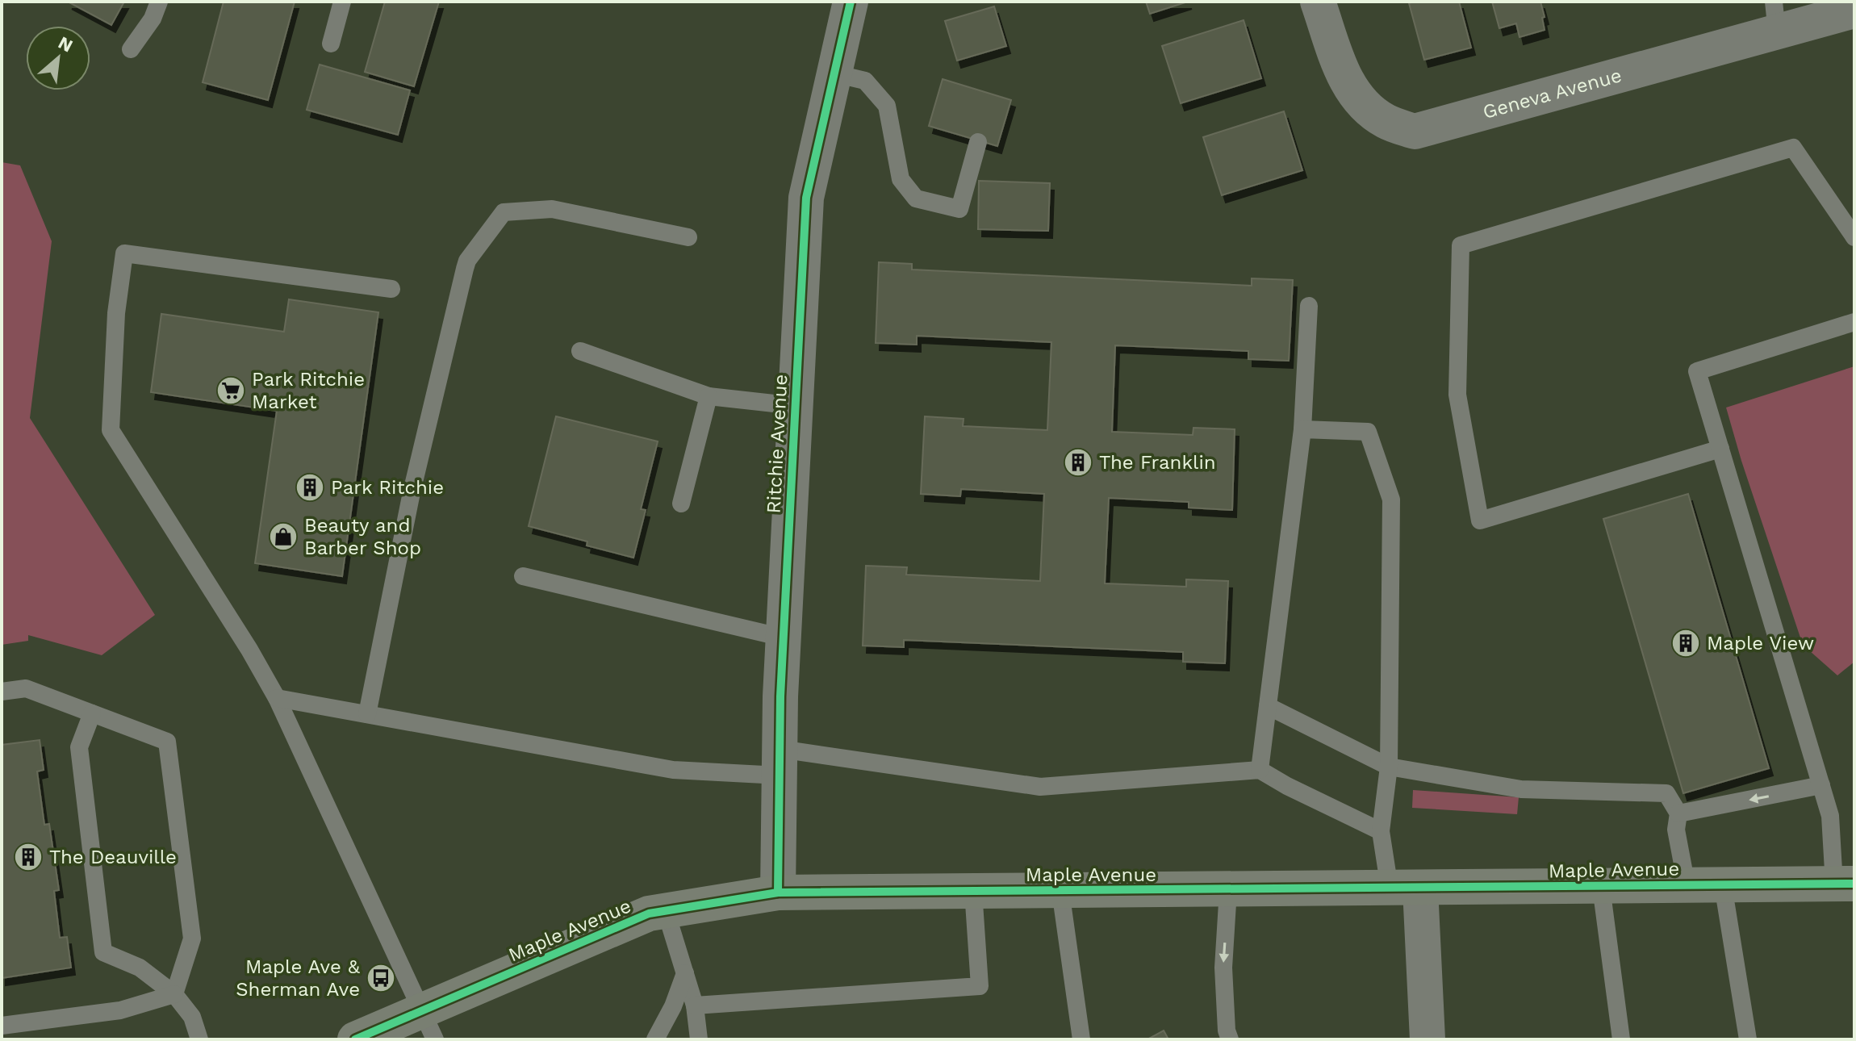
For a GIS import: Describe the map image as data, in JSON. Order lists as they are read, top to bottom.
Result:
{
  "streets": {
    "street": ["Geneva Avenue", "Ritchie Avenue", "Maple Avenue"]
  },
  "crossings": [
    ["Ritchie Avenue", "Maple Avenue"]
  ],
  "places": {
    "supermarket": ["Park Ritchie Market"],
    "building": [
      "The Franklin",
      "Park Ritchie",
      "Maple View",
      "The Deauville"
    ],
    "shop": ["Beauty and Barber Shop"],
    "bus stop": ["Maple Ave & Sherman Ave"]
  },
  "north": "top right"
}
